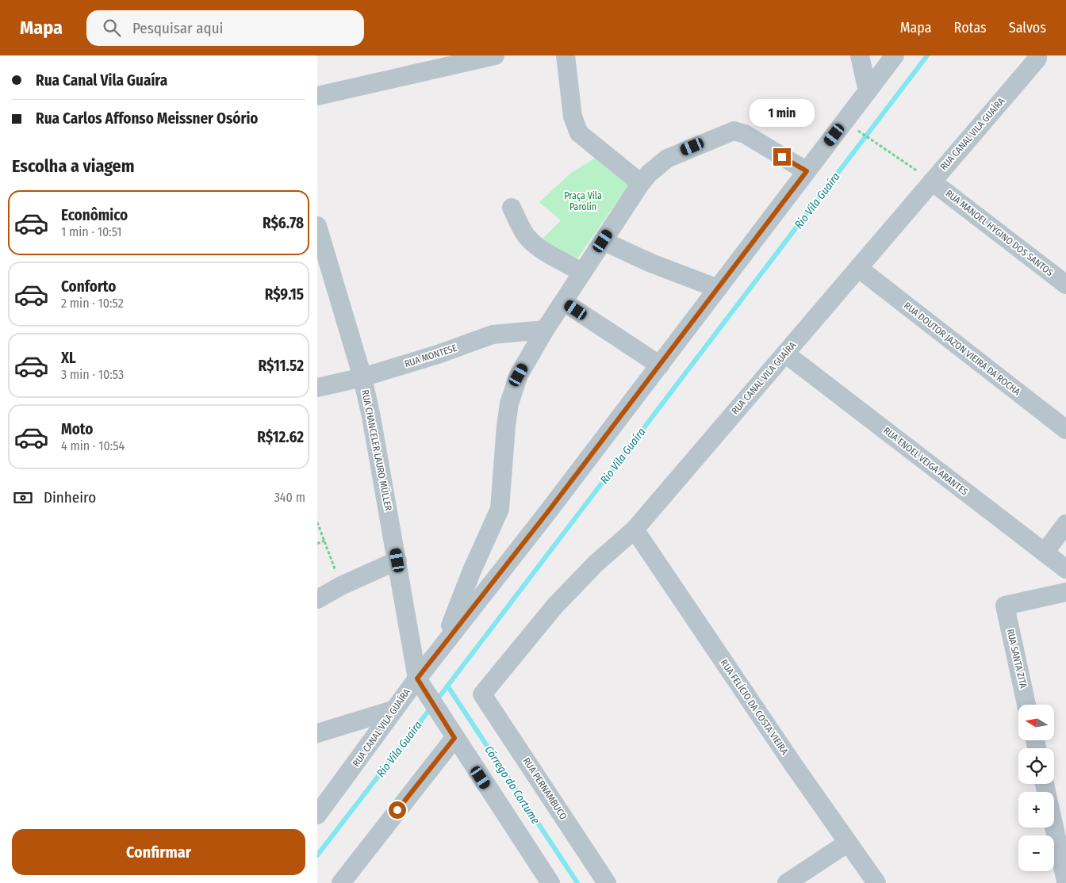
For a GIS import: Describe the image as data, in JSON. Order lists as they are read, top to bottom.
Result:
{
  "streets": {
    "street": [
      "RUA CANAL VILA GUAÍRA",
      "RUA MANOEL HYGINO DOS SANTOS",
      "RUA DOUTOR JAZON VIEIRA DA ROCHA",
      "RUA MONTESE",
      "RUA CHANCELER LAURO MÜLLER",
      "RUA ENOEL VEIGA ARANTES",
      "RUA SANTA ZITA",
      "RUA FELÍCIO DA COSTA VIEIRA",
      "RUA PERNAMBUCO"
    ]
  },
  "crossings": [
    ["RUA CANAL VILA GUAÍRA", "RUA MANOEL HYGINO DOS SANTOS"],
    ["RUA CANAL VILA GUAÍRA", "RUA DOUTOR JAZON VIEIRA DA ROCHA"],
    ["RUA CANAL VILA GUAÍRA", "RUA CHANCELER LAURO MÜLLER"],
    ["RUA CANAL VILA GUAÍRA", "RUA ENOEL VEIGA ARANTES"],
    ["RUA CANAL VILA GUAÍRA", "RUA FELÍCIO DA COSTA VIEIRA"],
    ["RUA CANAL VILA GUAÍRA", "RUA PERNAMBUCO"],
    ["RUA MONTESE", "RUA CHANCELER LAURO MÜLLER"]
  ],
  "water": ["Rio Vila Guaíra", "Córrego do Cortume"],
  "parks": ["Praça Vila Parolin"],
  "north": "left",
  "page": {
    "header": "Mapa",
    "search": "Pesquisar aqui",
    "nav": ["Mapa", "Rotas", "Salvos"],
    "banner": ["Rua Canal Vila Guaíra", "Rua Carlos Affonso Meissner Osório"],
    "bubble": "1 min",
    "heading": "Escolha a viagem",
    "list": [
      {
        "name": "Econômico",
        "note": "1 min · 10:51",
        "value": "R$6.78"
      },
      {
        "name": "Conforto",
        "note": "2 min · 10:52",
        "value": "R$9.15"
      },
      {
        "name": "XL",
        "note": "3 min · 10:53",
        "value": "R$11.52"
      },
      {
        "name": "Moto",
        "note": "4 min · 10:54",
        "value": "R$12.62"
      }
    ],
    "pay": ["Dinheiro", "340 m"],
    "map_buttons": ["+", "−"],
    "buttons": "Confirmar"
  }
}
